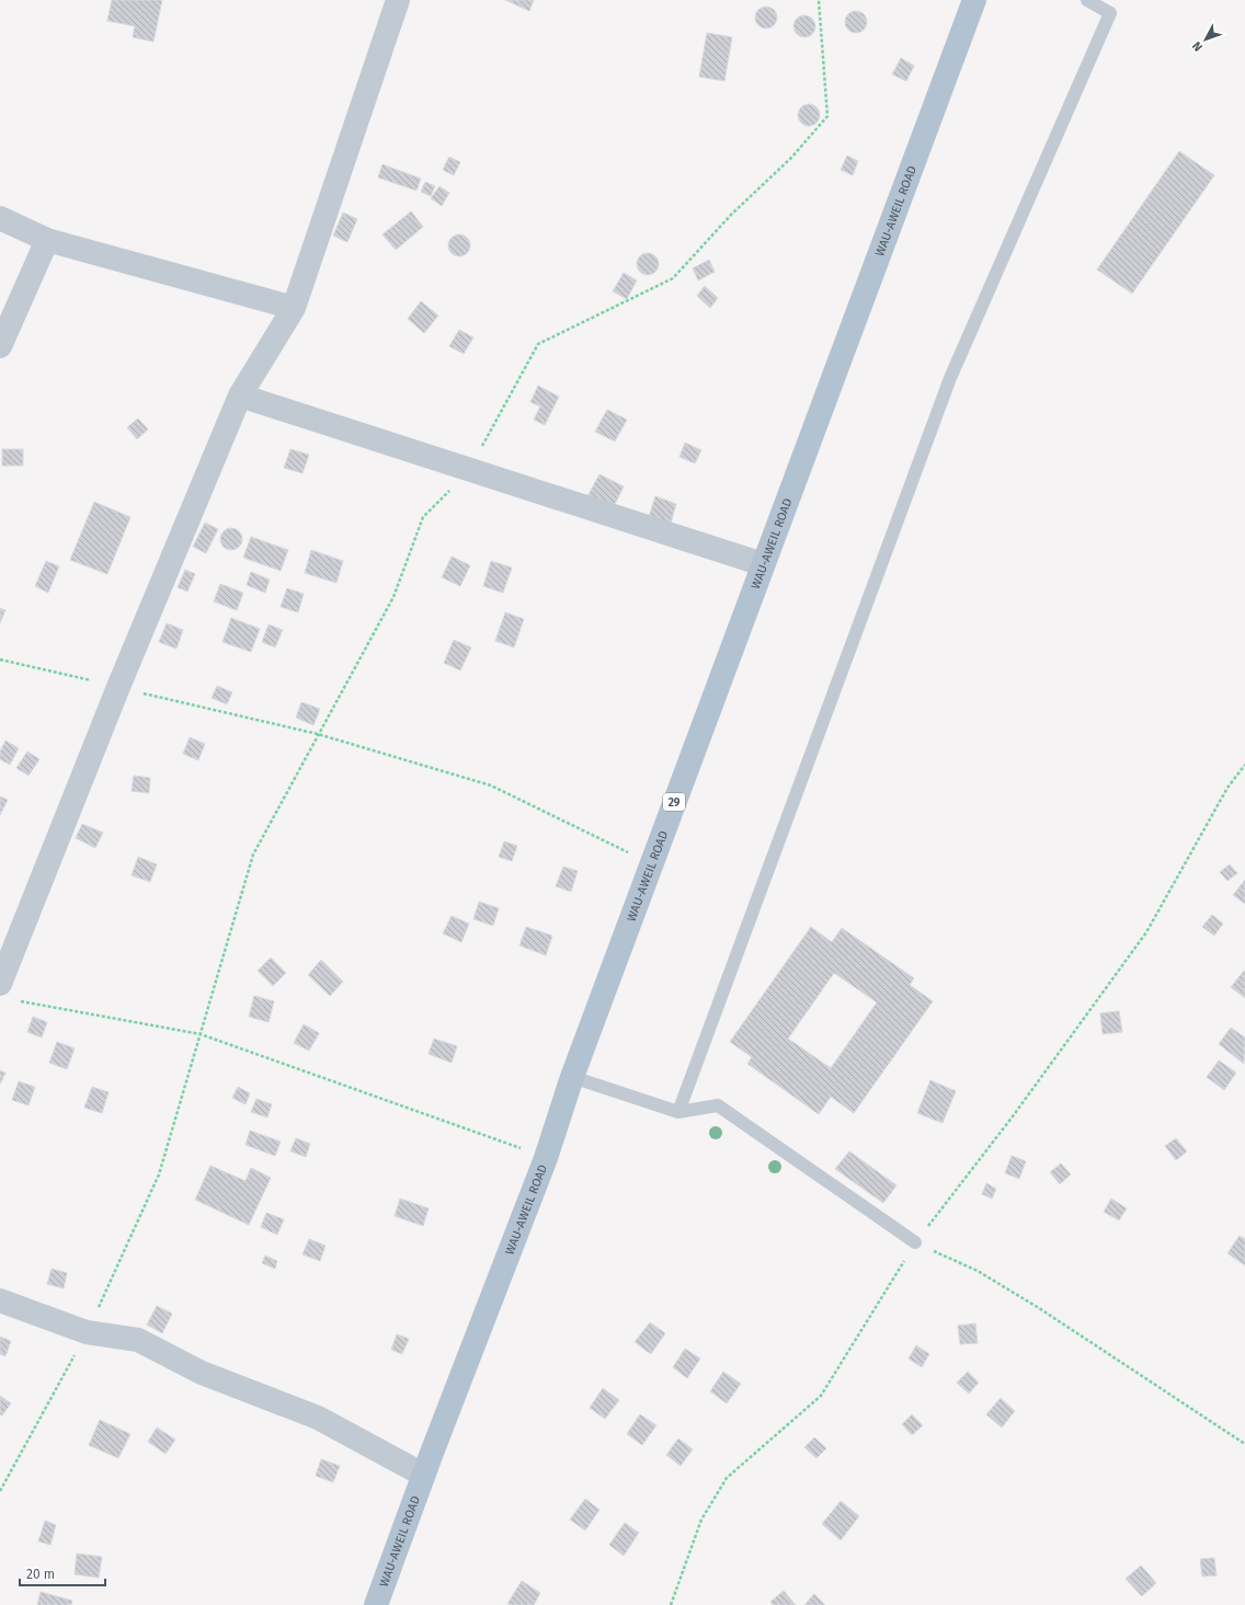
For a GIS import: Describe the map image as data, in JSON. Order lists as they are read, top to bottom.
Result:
{
  "streets": {
    "main road": ["WAU-AWEIL ROAD", "29"]
  },
  "scale_bar": "20 m",
  "north": "bottom left"
}
